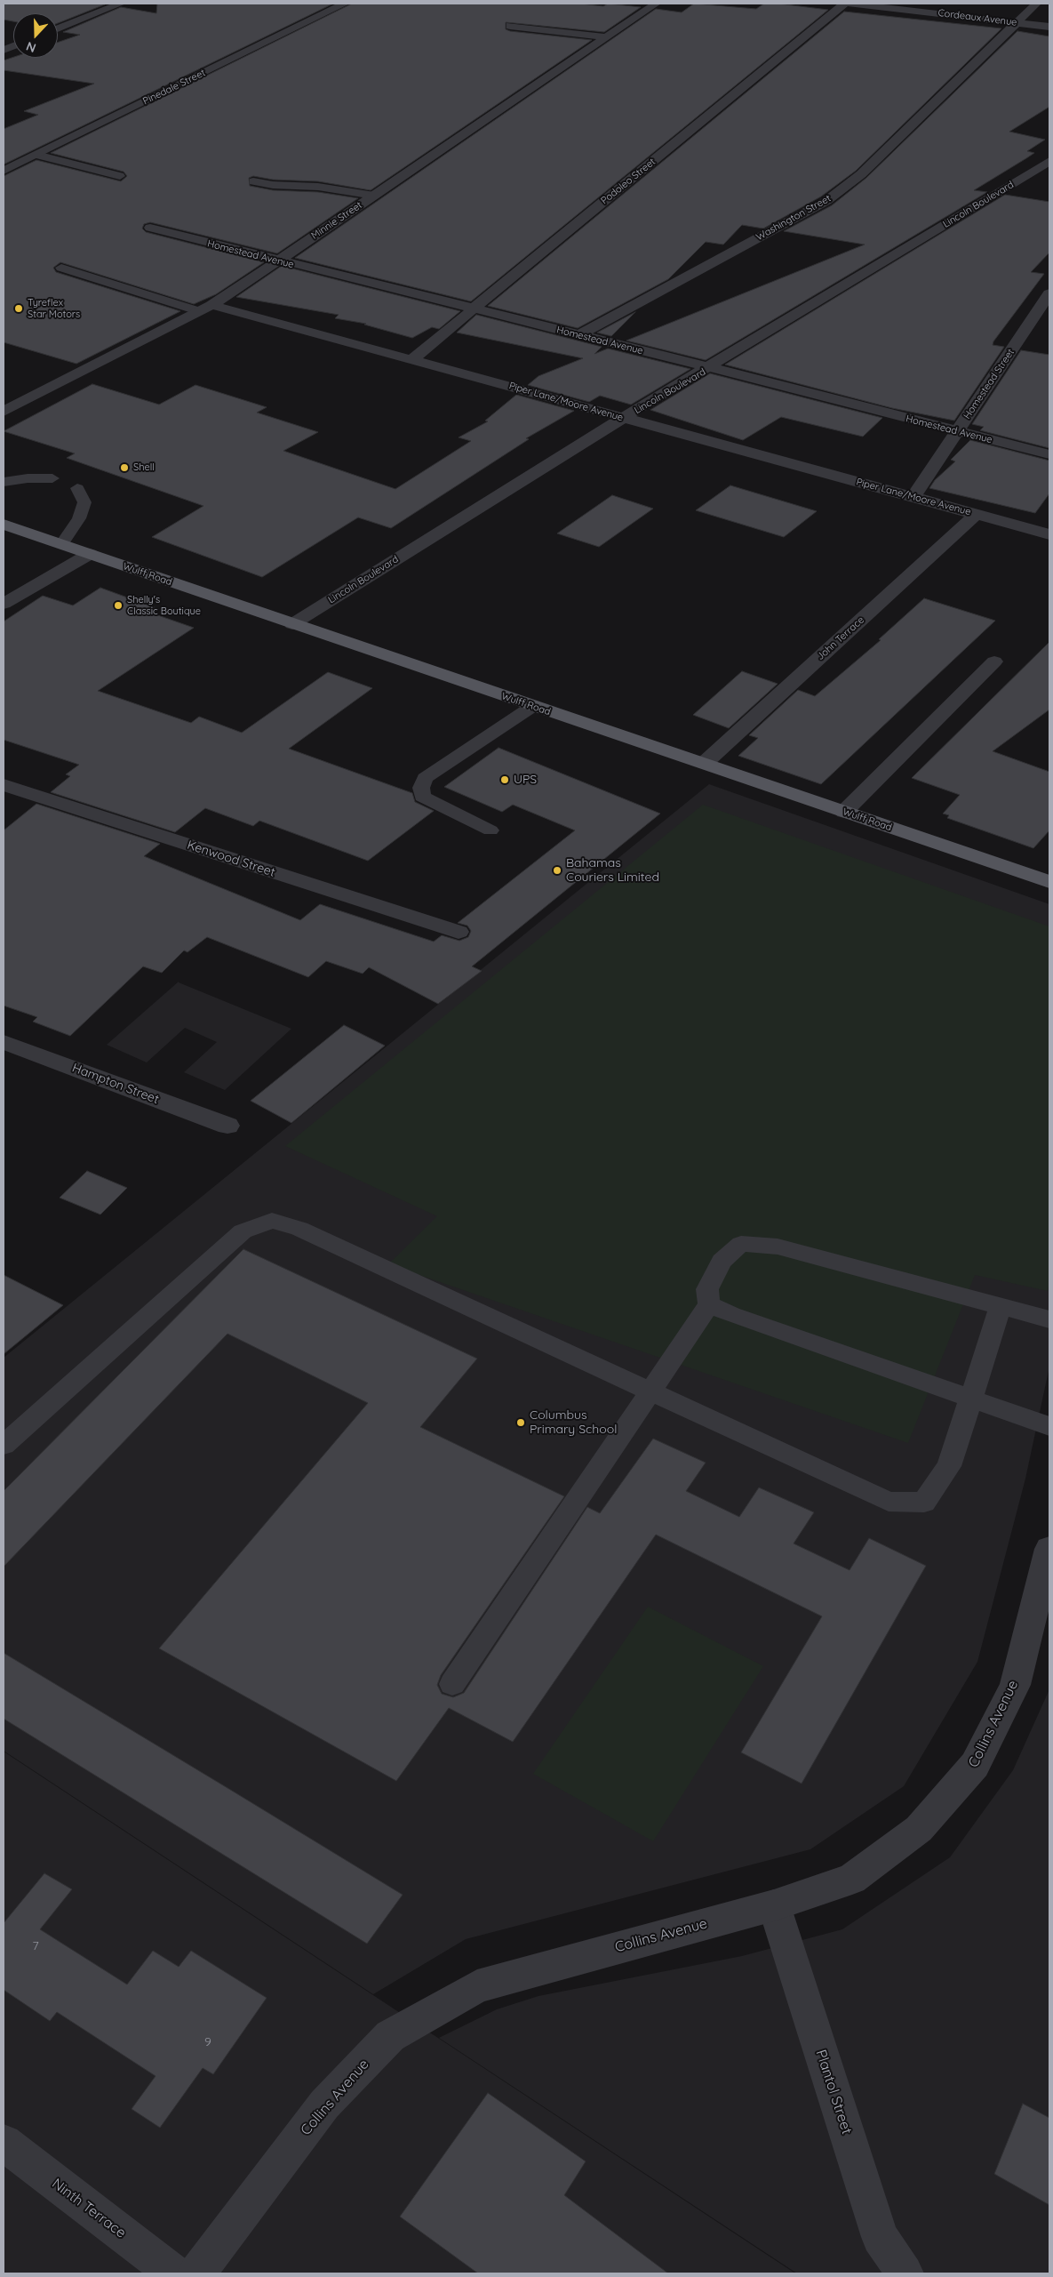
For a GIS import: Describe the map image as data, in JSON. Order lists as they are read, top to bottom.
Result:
{
  "streets": {
    "main road": ["Wulff Road"],
    "street": [
      "Cordeaux Avenue",
      "Pinedale Street",
      "Podoleo Street",
      "Lincoln Boulevard",
      "Washington Street",
      "Minnie Street",
      "Homestead Avenue",
      "Homestead Street",
      "Piper Lane/Moore Avenue",
      "John Terrace",
      "Kenwood Street",
      "Hampton Street",
      "Collins Avenue",
      "Plantol Street",
      "Ninth Terrace"
    ]
  },
  "crossings": [
    ["Cordeaux Avenue", "Washington Street"],
    ["Podoleo Street", "Homestead Avenue"],
    ["Podoleo Street", "Piper Lane/Moore Avenue"],
    ["Lincoln Boulevard", "Homestead Avenue"],
    ["Lincoln Boulevard", "Piper Lane/Moore Avenue"],
    ["Lincoln Boulevard", "Wulff Road"],
    ["Washington Street", "Homestead Avenue"],
    ["Minnie Street", "Homestead Avenue"],
    ["Minnie Street", "Piper Lane/Moore Avenue"],
    ["Homestead Avenue", "Homestead Street"],
    ["Homestead Street", "Piper Lane/Moore Avenue"],
    ["Piper Lane/Moore Avenue", "John Terrace"],
    ["Wulff Road", "John Terrace"],
    ["Collins Avenue", "Plantol Street"]
  ],
  "places": [
    "Tyreflex Star Motors",
    "Shell",
    "Shelly's Classic Boutique",
    "UPS",
    "Bahamas Couriers Limited",
    "Columbus Primary School"
  ],
  "house_numbers": ["7", "9"],
  "north": "bottom"
}
